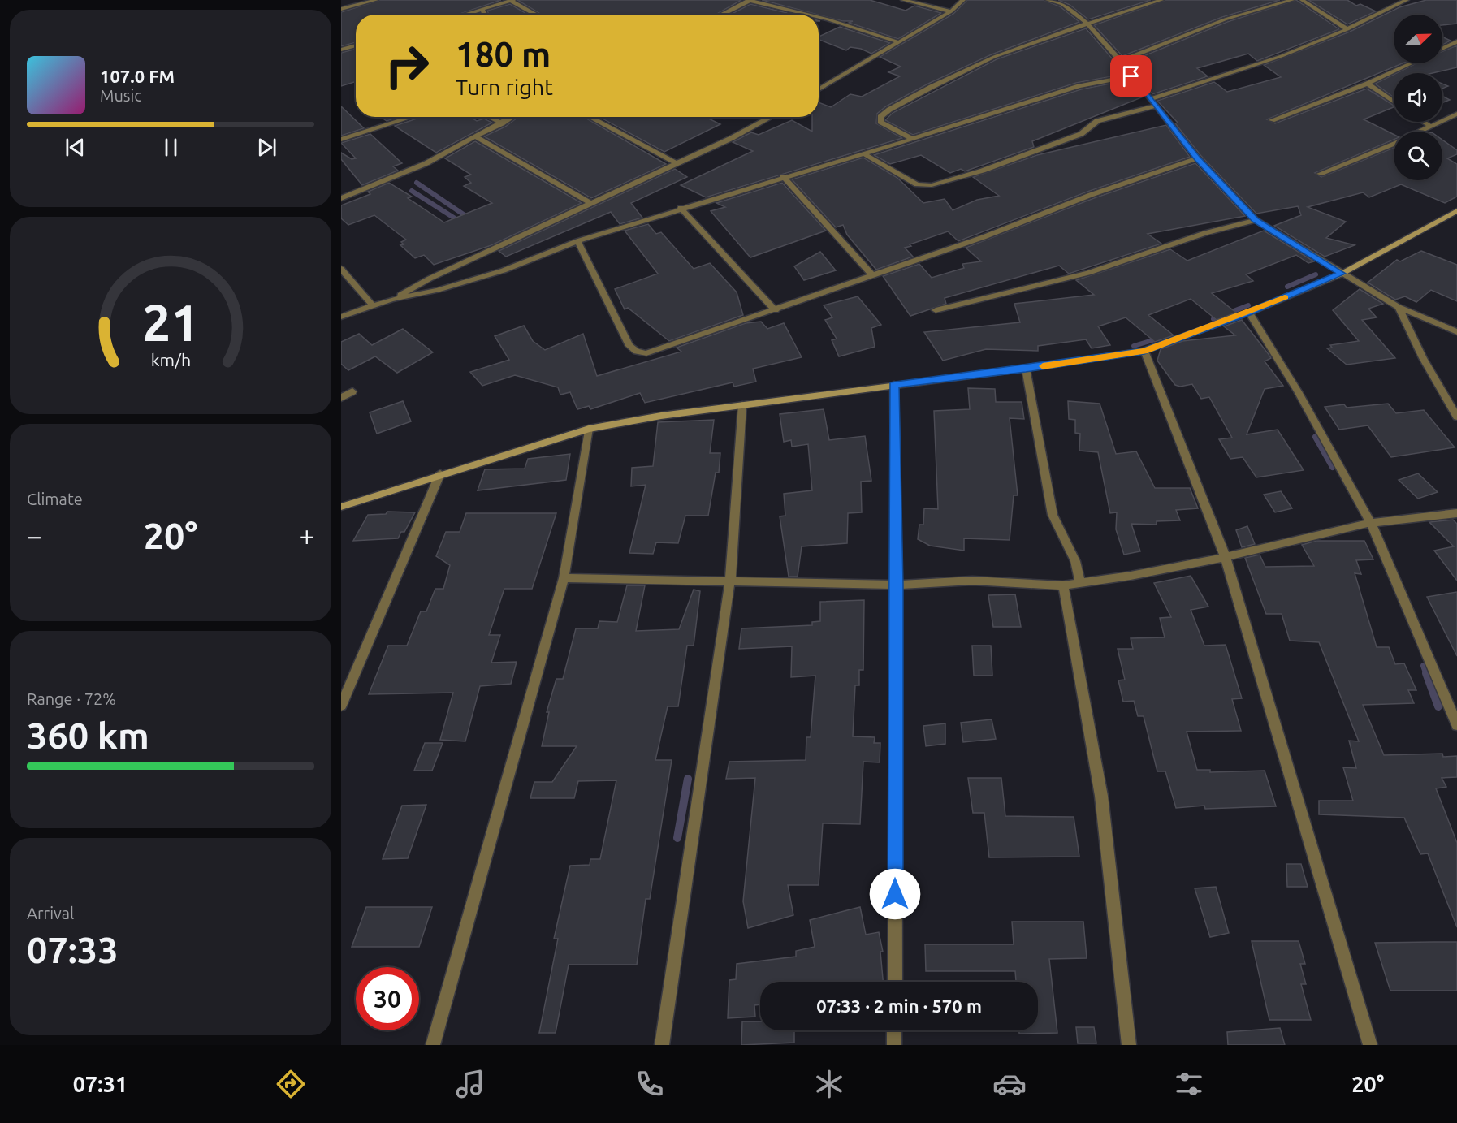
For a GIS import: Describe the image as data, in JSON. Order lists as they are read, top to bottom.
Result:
{
  "north": "top right",
  "page": {
    "turn": ["180 m", "Turn right"],
    "song": ["107.0 FM", "Music"],
    "tile": [
      "Climate",
      ["Range · 72%", "360 km"],
      ["Arrival", "07:33"]
    ],
    "heat": ["−", "20°", "+"],
    "limit": "30",
    "trip": "07:33 · 2 min · 570 m",
    "tabs": ["07:31", "20°"],
    "gauge": ["21", "km/h"]
  }
}
